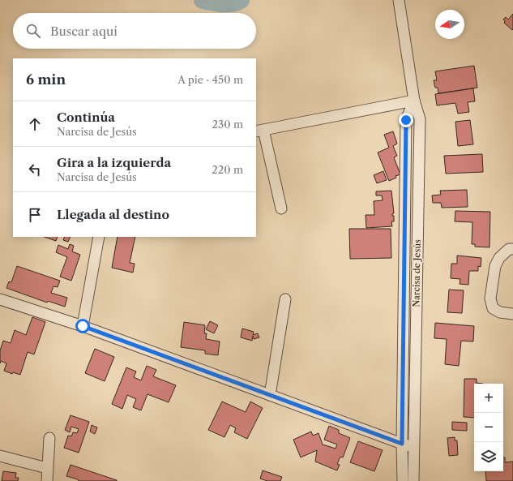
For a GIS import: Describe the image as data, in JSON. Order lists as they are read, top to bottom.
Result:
{
  "streets": {
    "street": ["Narcisa de Jesús"]
  },
  "north": "left",
  "page": {
    "search": "Buscar aquí",
    "heading": ["6 min", "A pie · 450 m"],
    "list": [
      ["Continúa", "Narcisa de Jesús", "230 m"],
      ["Gira a la izquierda", "Narcisa de Jesús", "220 m"],
      "Llegada al destino"
    ],
    "map_buttons": ["+", "−"]
  }
}
